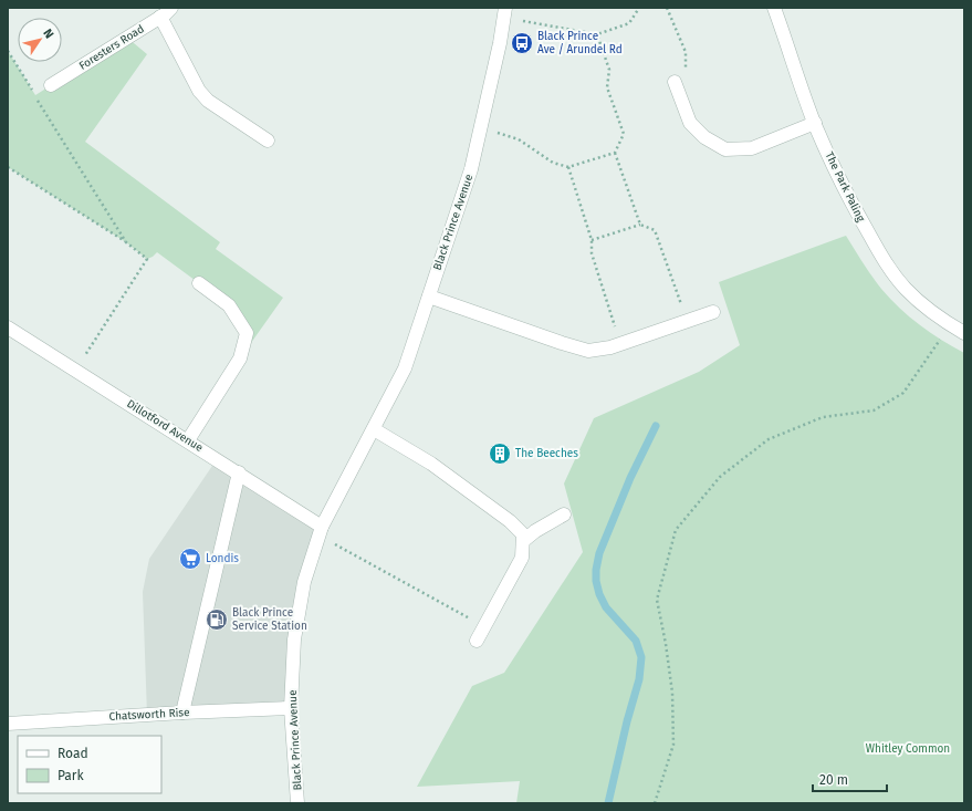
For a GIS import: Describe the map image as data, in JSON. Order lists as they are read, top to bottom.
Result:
{
  "streets": {
    "street": [
      "Foresters Road",
      "The Park Paling",
      "Black Prince Avenue",
      "Dillotford Avenue",
      "Chatsworth Rise"
    ]
  },
  "crossings": [
    ["Black Prince Avenue", "Dillotford Avenue"],
    ["Black Prince Avenue", "Chatsworth Rise"]
  ],
  "parks": ["Whitley Common"],
  "places": {
    "bus stop": ["Black Prince Ave / Arundel Rd"],
    "building": ["The Beeches"],
    "supermarket": ["Londis"],
    "fuel station": ["Black Prince Service Station"]
  },
  "legend": ["Road", "Park"],
  "scale_bar": "20 m",
  "north": "top right"
}
